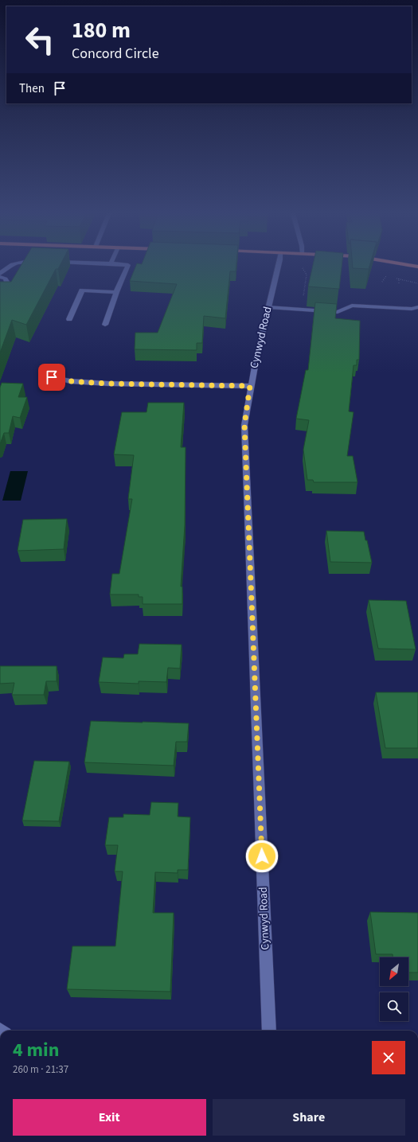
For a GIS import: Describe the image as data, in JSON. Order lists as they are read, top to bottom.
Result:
{
  "streets": {
    "street": ["Cynwyd Road"]
  },
  "north": "bottom left",
  "page": {
    "turn": ["180 m", "Concord Circle"],
    "then": "Then",
    "heading": ["4 min", "260 m · 21:37"],
    "buttons": ["Exit", "Share"]
  }
}
